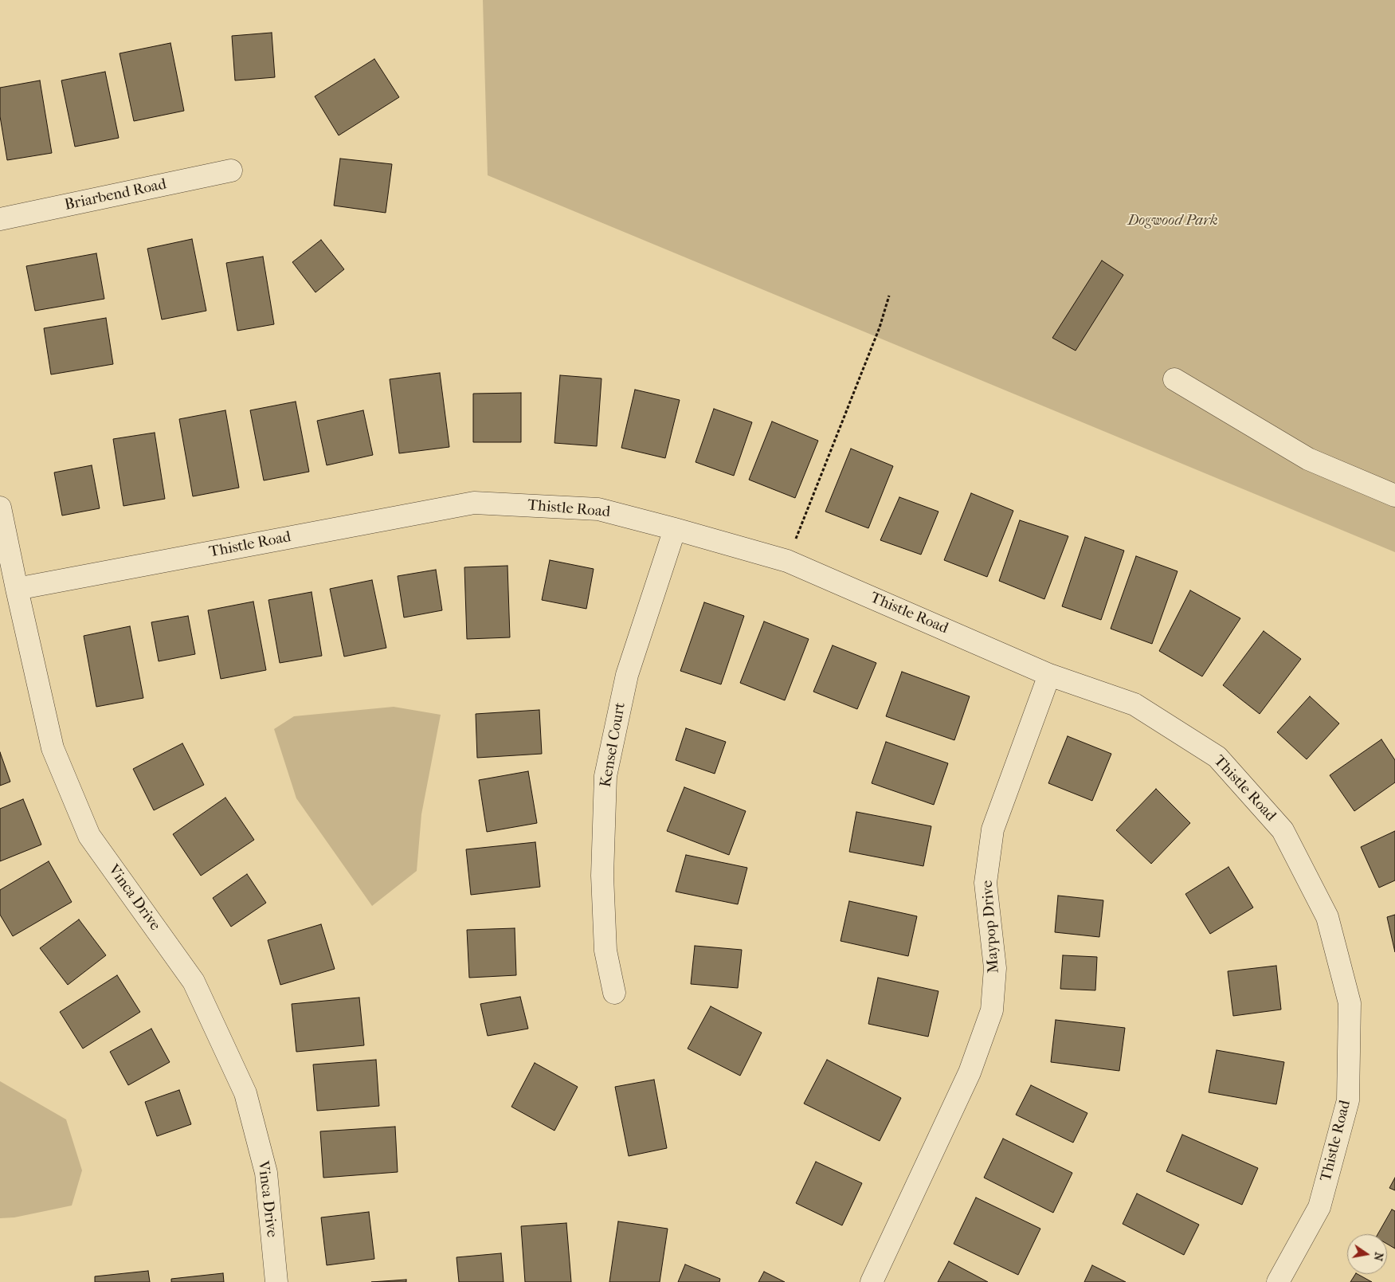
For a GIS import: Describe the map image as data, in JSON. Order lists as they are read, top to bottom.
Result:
{
  "streets": {
    "street": [
      "Briarbend Road",
      "Thistle Road",
      "Kensel Court",
      "Vinca Drive",
      "Maypop Drive"
    ]
  },
  "crossings": [
    ["Thistle Road", "Kensel Court"],
    ["Thistle Road", "Vinca Drive"],
    ["Thistle Road", "Maypop Drive"]
  ],
  "parks": ["Dogwood Park"],
  "north": "right"
}
